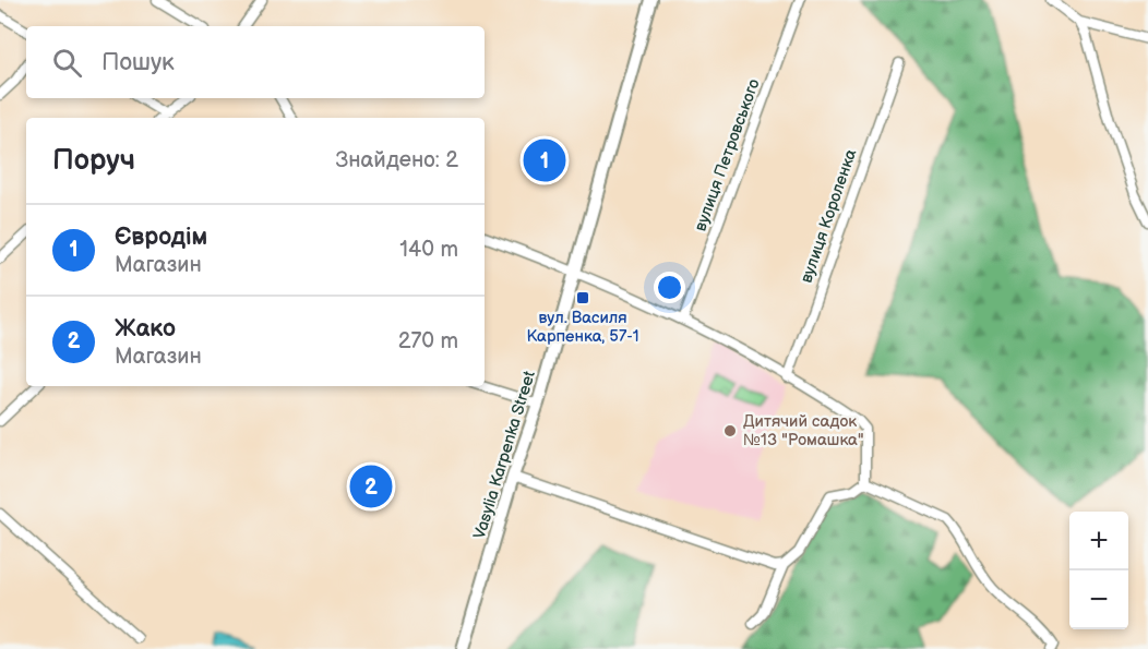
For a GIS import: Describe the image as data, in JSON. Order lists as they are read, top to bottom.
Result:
{
  "streets": {
    "street": ["вулиця Петровського", "вулиця Короленка", "Vasylia Karpenka Street"]
  },
  "places": {
    "transit": ["вул. Василя Карпенка, 57-1"],
    "other": ["Дитячий садок №13 \"Ромашка\""]
  },
  "page": {
    "search": "Пошук",
    "heading": ["Поруч", "Знайдено: 2"],
    "pins": ["1", "2"],
    "list": [
      {
        "mark": "1",
        "name": "Євродім",
        "note": "Магазин",
        "value": "140 m"
      },
      {
        "mark": "2",
        "name": "Жако",
        "note": "Магазин",
        "value": "270 m"
      }
    ],
    "map_buttons": ["+", "−"]
  }
}
